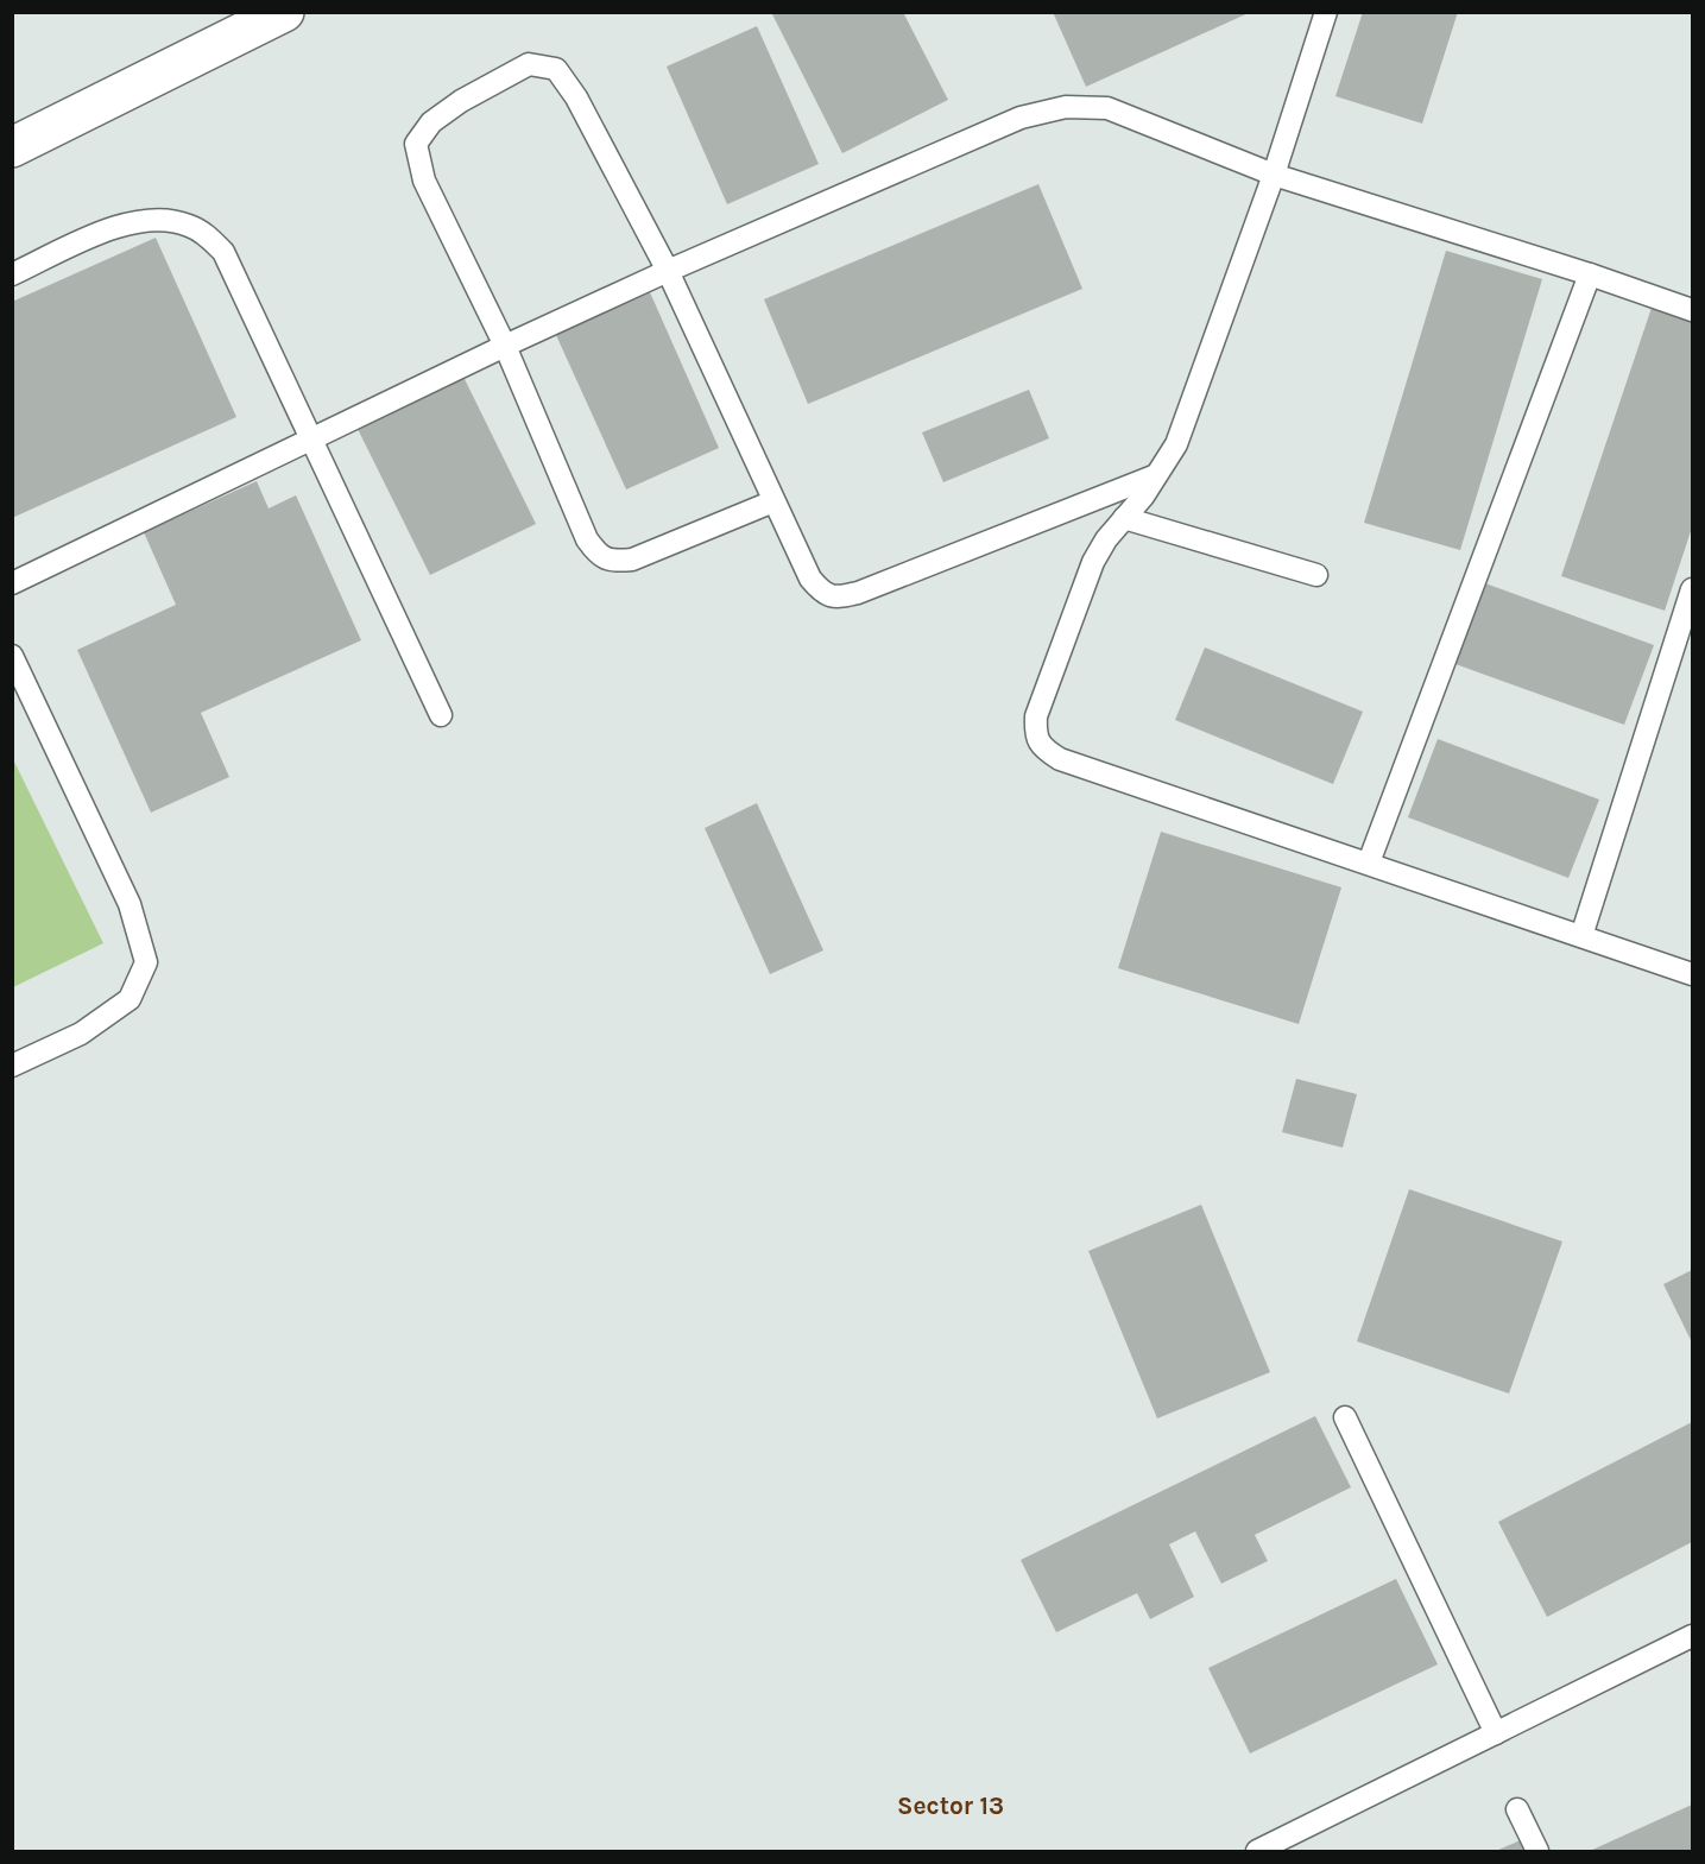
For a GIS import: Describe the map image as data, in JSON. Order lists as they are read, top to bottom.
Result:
{
  "districts": ["Sector 13"]
}
